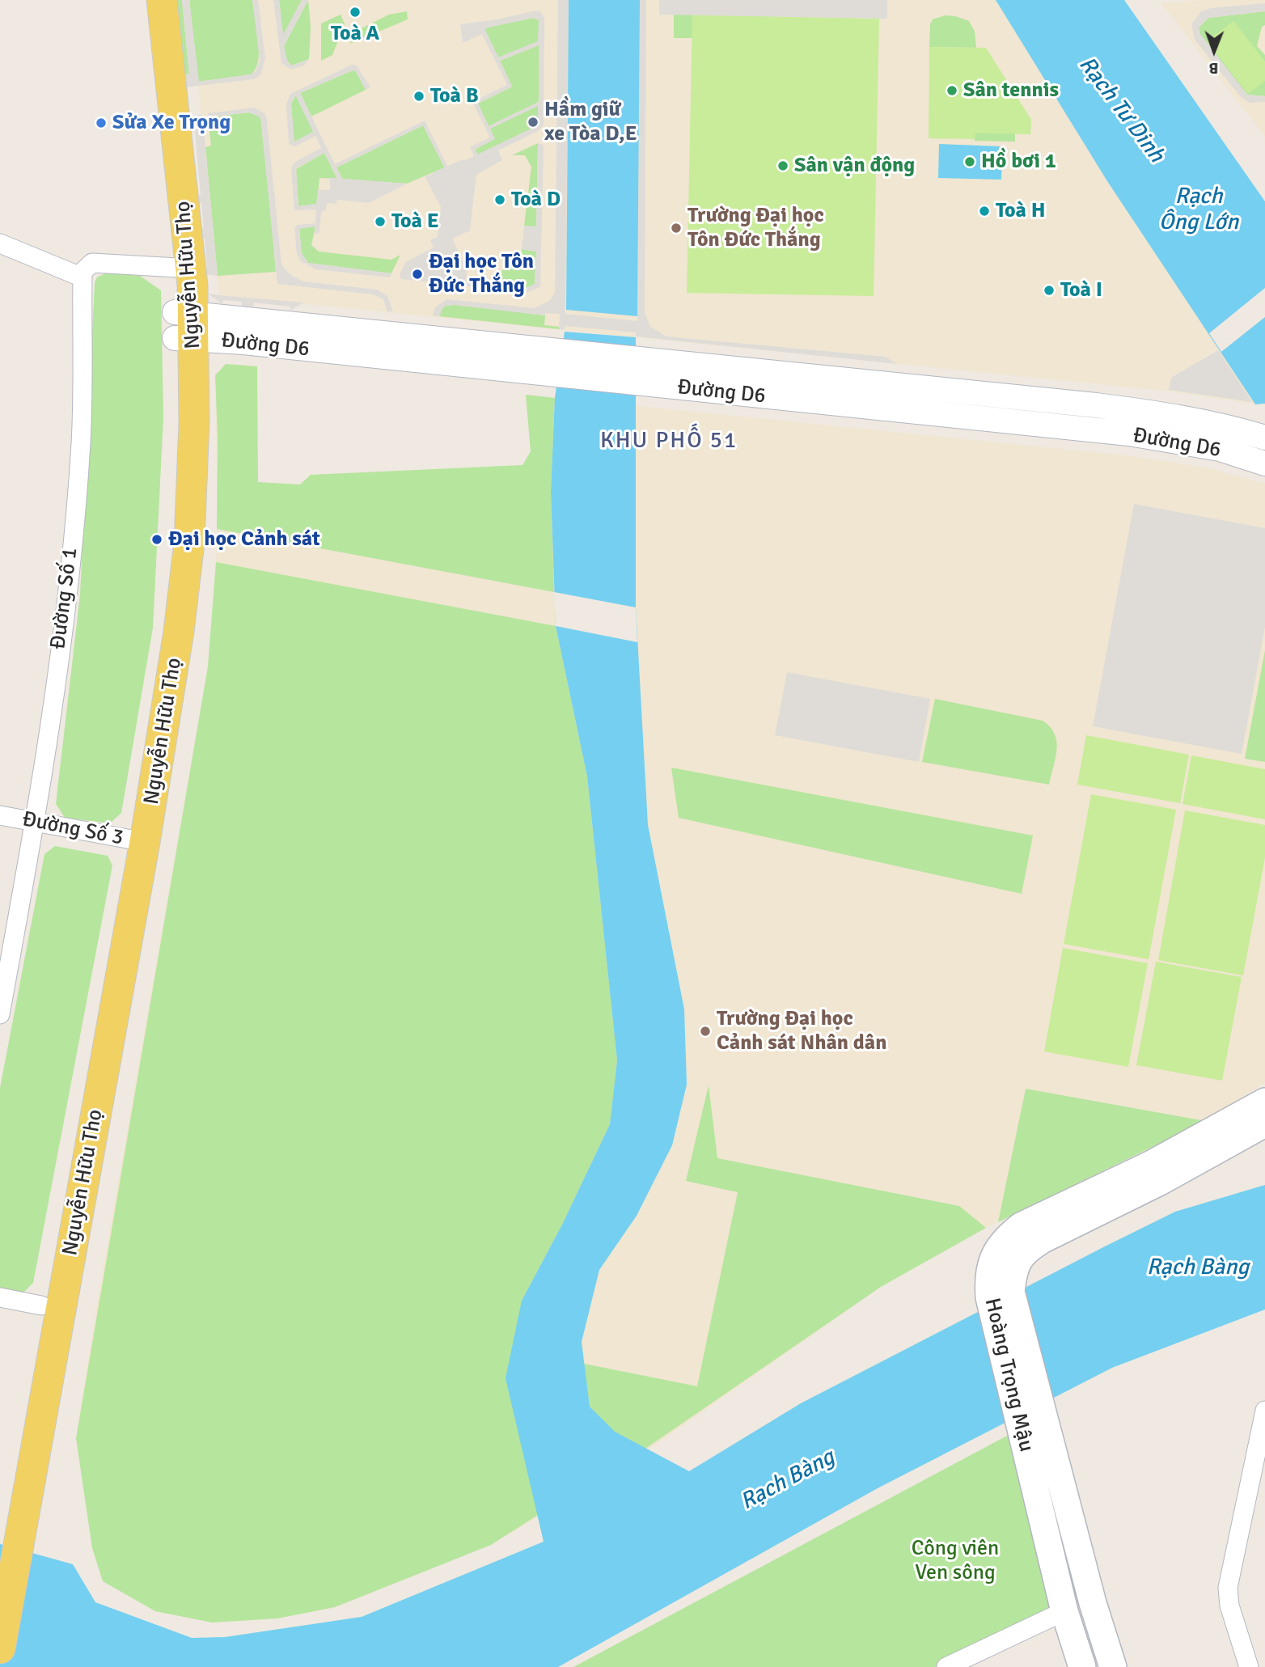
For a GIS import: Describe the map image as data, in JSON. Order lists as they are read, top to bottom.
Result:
{
  "streets": {
    "main road": ["Nguyễn Hữu Thọ", "Hoàng Trọng Mậu"],
    "street": ["Đường D6", "Đường Số 1", "Đường Số 3"]
  },
  "crossings": [
    ["Nguyễn Hữu Thọ", "Đường D6"],
    ["Nguyễn Hữu Thọ", "Đường Số 3"],
    ["Đường Số 1", "Đường Số 3"]
  ],
  "districts": ["KHU PHỐ 51"],
  "water": ["Rạch Tư Dinh", "Rạch Ông Lớn", "Rạch Bàng"],
  "parks": ["Công viên Ven sông"],
  "places": [
    "Toà A",
    "Sân tennis",
    "Toà B",
    "Hầm giữ xe Tòa D,E",
    "Sửa Xe Trọng",
    "Hồ bơi 1",
    "Sân vận động",
    "Toà D",
    "Toà H",
    "Toà E",
    "Trường Đại học Tôn Đức Thắng",
    "Đại học Tôn Đức Thắng",
    "Toà I",
    "Đại học Cảnh sát",
    "Trường Đại học Cảnh sát Nhân dân"
  ],
  "north": "bottom"
}
